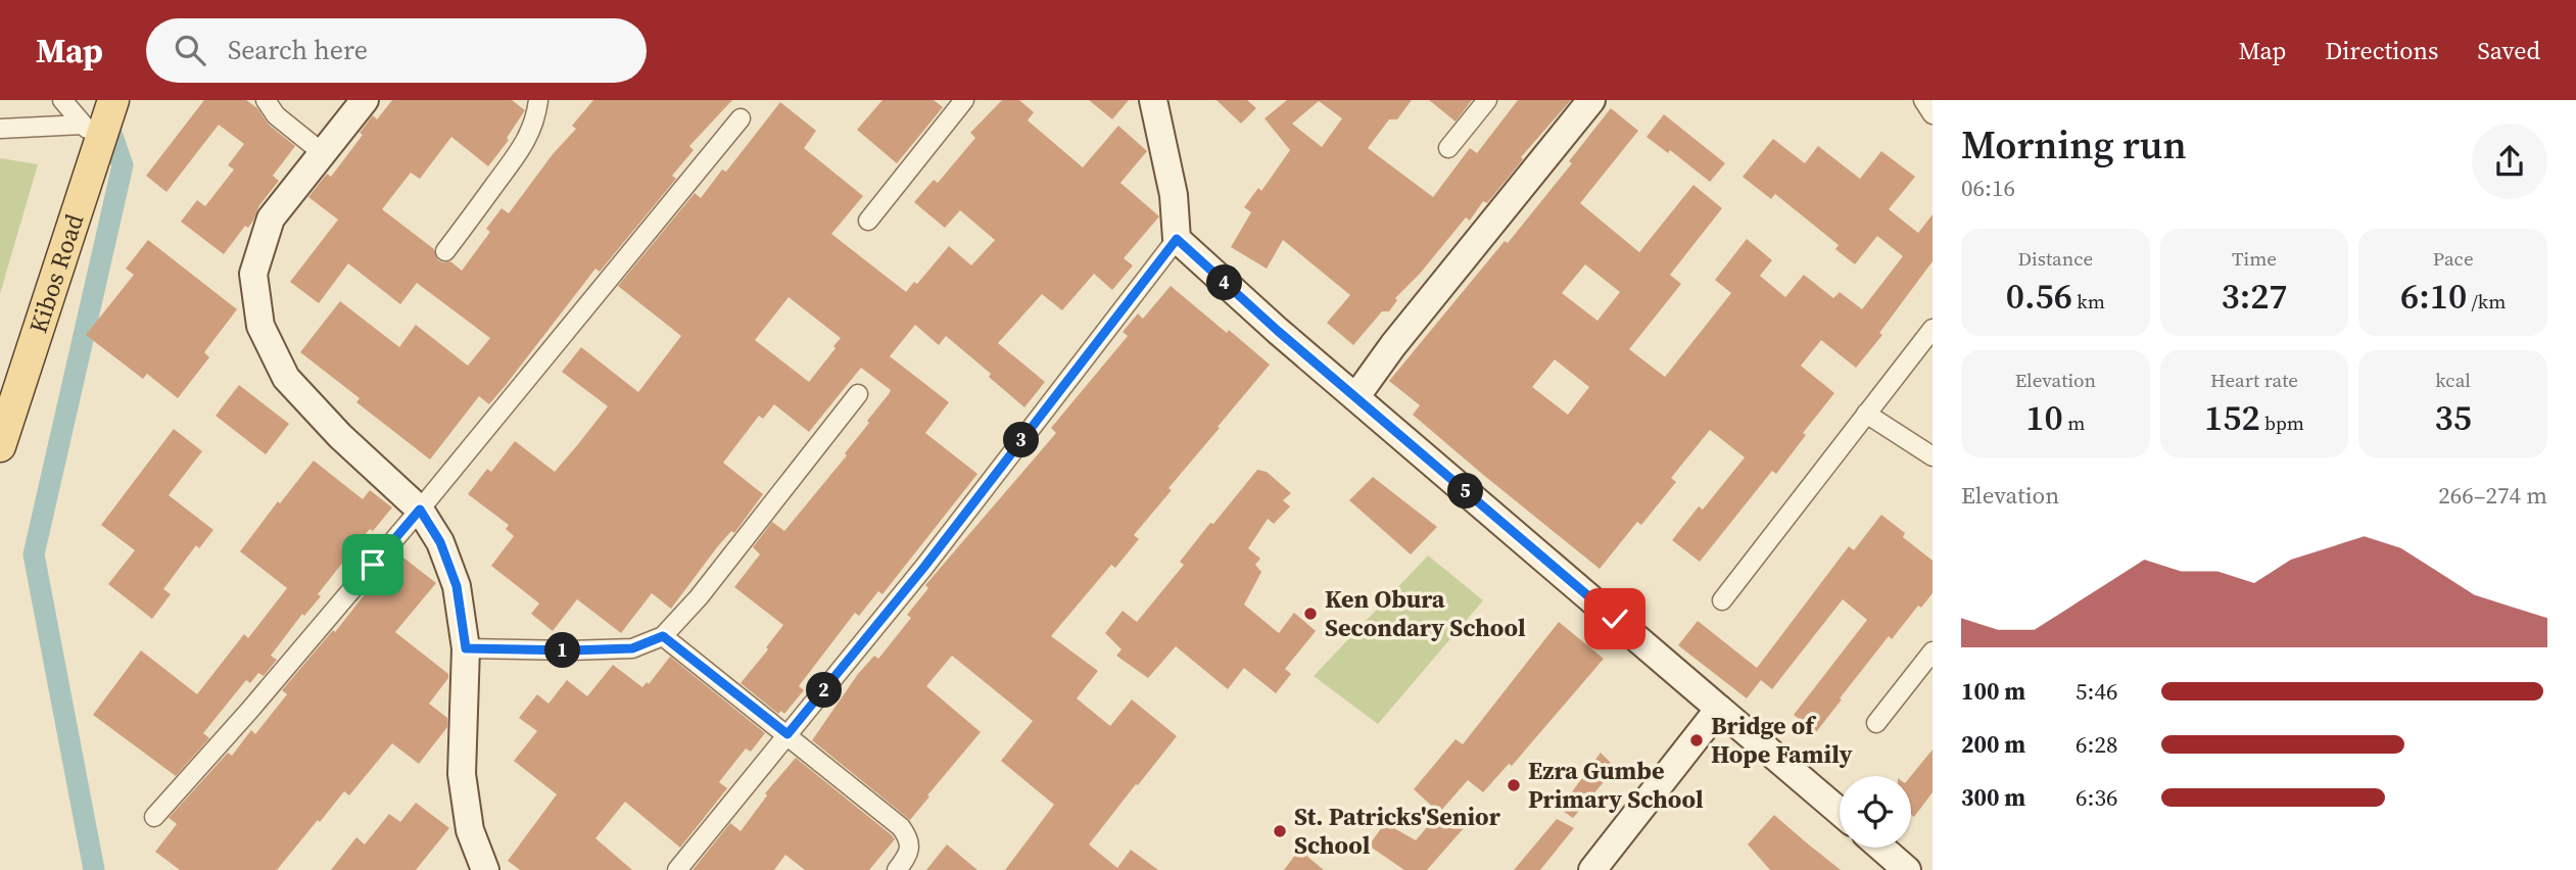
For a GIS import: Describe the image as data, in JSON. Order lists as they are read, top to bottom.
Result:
{
  "streets": {
    "main road": ["Kibos Road"]
  },
  "places": [
    "Ken Obura Secondary School",
    "Bridge of Hope Family",
    "Ezra Gumbe Primary School",
    "St. Patricks'Senior School"
  ],
  "page": {
    "header": "Map",
    "search": "Search here",
    "nav": ["Map", "Directions", "Saved"],
    "heading": ["Morning run", "06:16"],
    "stats": [
      ["Distance", "0.56 km"],
      ["Time", "3:27"],
      ["Pace", "6:10 /km"],
      ["Elevation", "10 m"],
      ["Heart rate", "152 bpm"],
      ["kcal", "35"]
    ],
    "pins": [
      "4",
      "3",
      "5",
      "1",
      "2"
    ],
    "chart": ["Elevation", "266–274 m"],
    "list": [
      {
        "name": "100 m",
        "note": "5:46"
      },
      {
        "name": "200 m",
        "note": "6:28"
      },
      {
        "name": "300 m",
        "note": "6:36"
      }
    ]
  }
}
